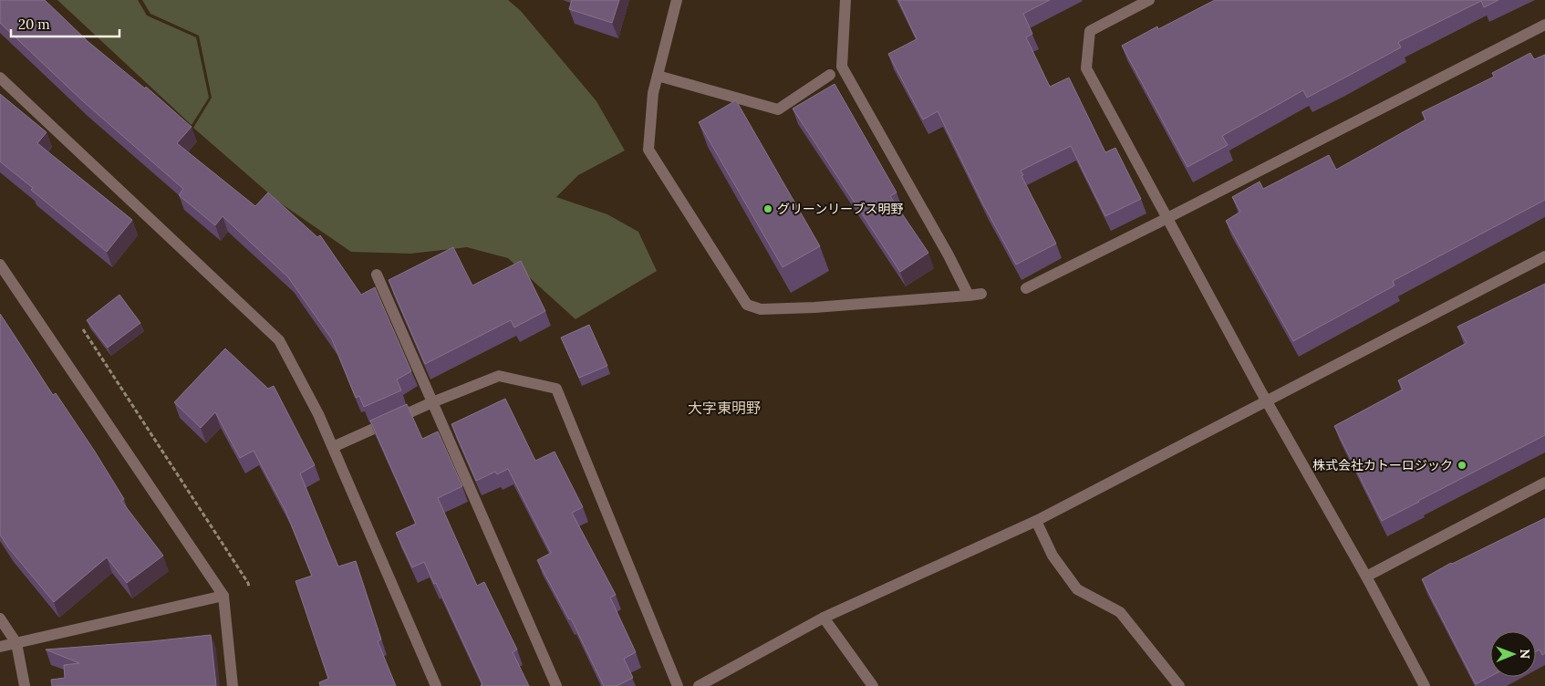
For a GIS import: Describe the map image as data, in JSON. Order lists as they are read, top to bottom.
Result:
{
  "districts": ["大字東明野"],
  "places": ["グリーンリーブス明野", "株式会社カトーロジック"],
  "scale_bar": "20 m",
  "north": "right"
}
